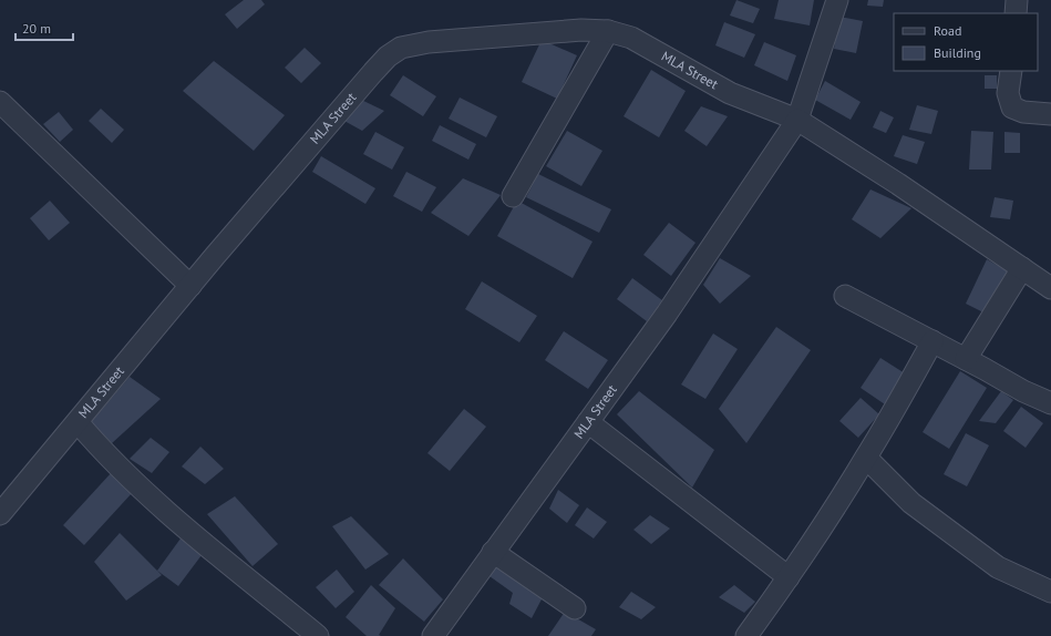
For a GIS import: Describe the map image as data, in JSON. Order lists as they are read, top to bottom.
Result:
{
  "streets": {
    "street": ["MLA Street"]
  },
  "legend": ["Road", "Building"],
  "scale_bar": "20 m"
}
